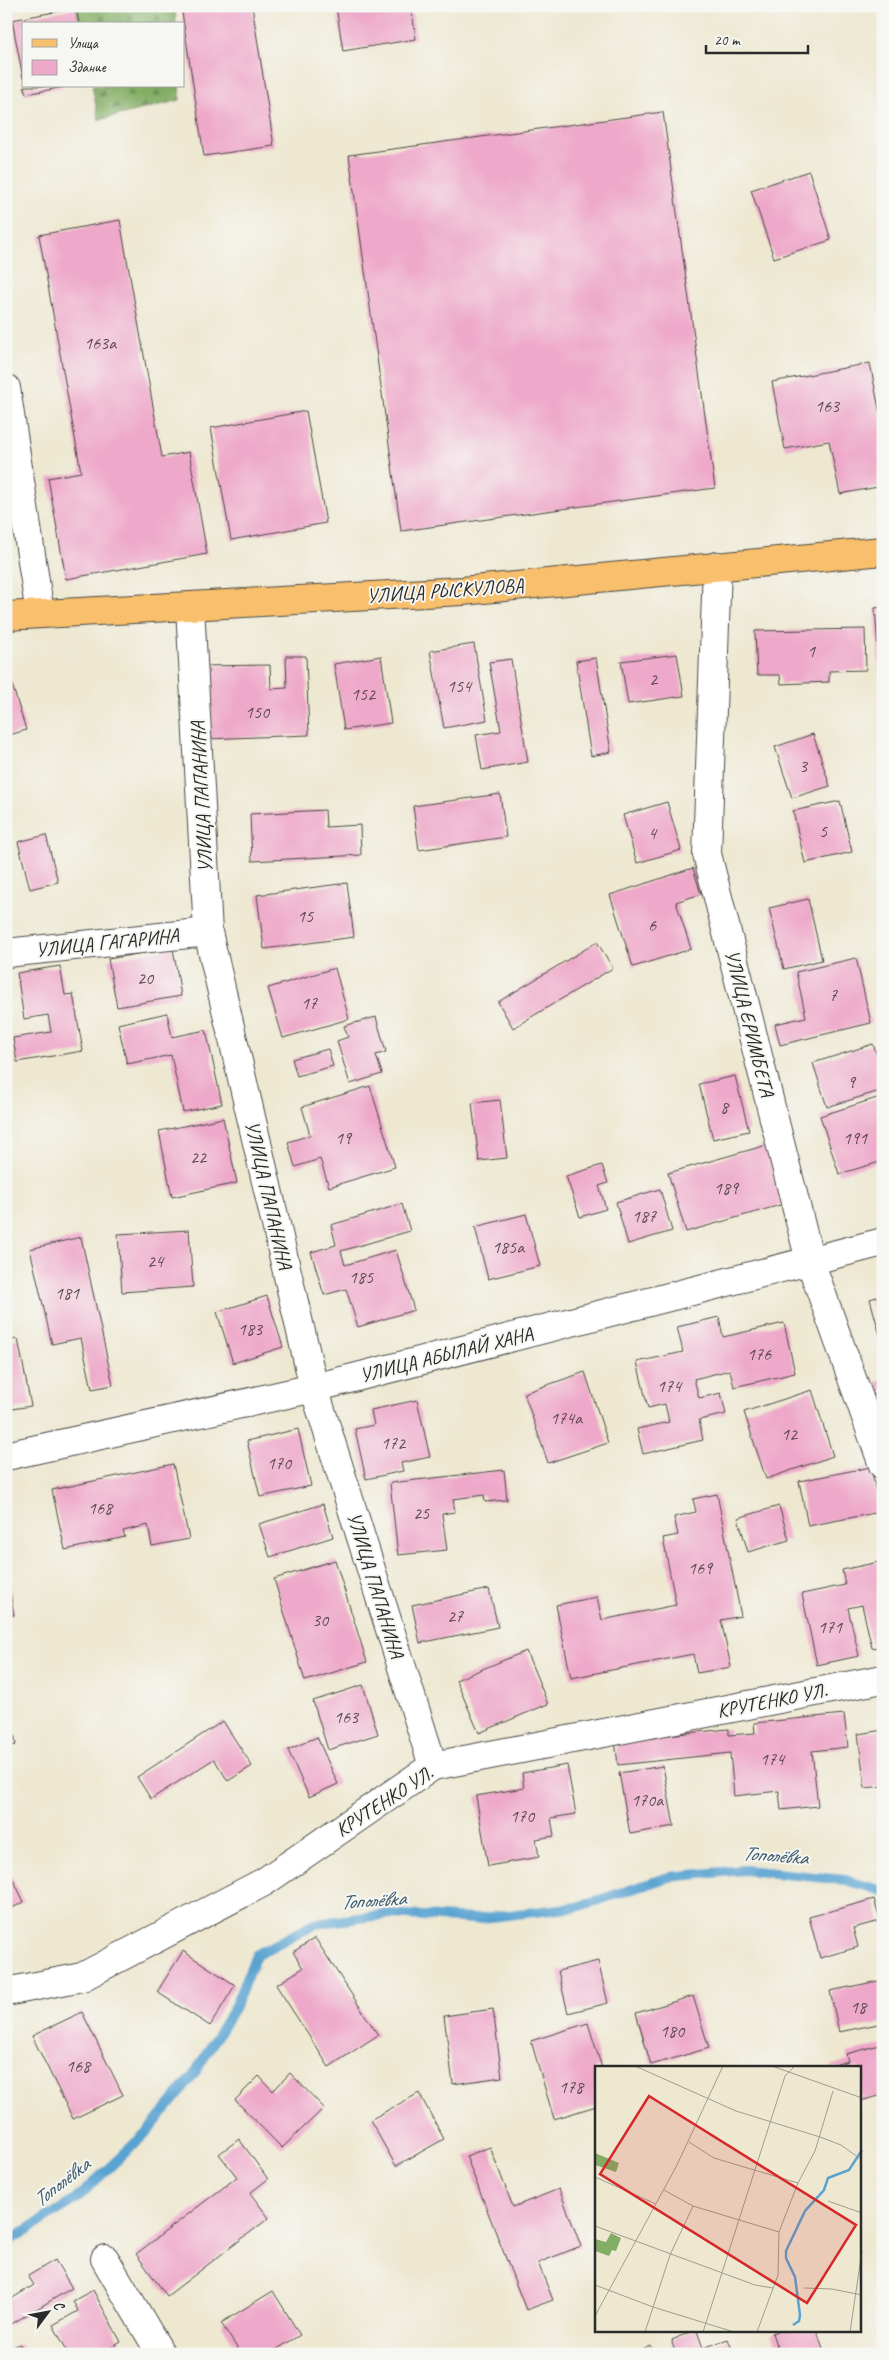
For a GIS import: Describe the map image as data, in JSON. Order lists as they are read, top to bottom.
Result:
{
  "streets": {
    "main road": ["УЛИЦА РЫСКУЛОВА"],
    "street": [
      "УЛИЦА ПАПАНИНА",
      "УЛИЦА ГАГАРИНА",
      "УЛИЦА ЕРИМБЕТА",
      "УЛИЦА АБЫЛАЙ ХАНА",
      "КРУТЕНКО УЛ."
    ]
  },
  "crossings": [
    ["УЛИЦА РЫСКУЛОВА", "УЛИЦА ПАПАНИНА"],
    ["УЛИЦА РЫСКУЛОВА", "УЛИЦА ЕРИМБЕТА"],
    ["УЛИЦА ПАПАНИНА", "УЛИЦА ГАГАРИНА"],
    ["УЛИЦА ПАПАНИНА", "УЛИЦА АБЫЛАЙ ХАНА"],
    ["УЛИЦА ПАПАНИНА", "КРУТЕНКО УЛ."],
    ["УЛИЦА ЕРИМБЕТА", "УЛИЦА АБЫЛАЙ ХАНА"]
  ],
  "water": ["Тополёвка"],
  "house_numbers": [
    "163а",
    "163",
    "1",
    "2",
    "154",
    "152",
    "150",
    "3",
    "5",
    "4",
    "15",
    "6",
    "20",
    "7",
    "17",
    "9",
    "8",
    "19",
    "191",
    "22",
    "189",
    "187",
    "185а",
    "24",
    "185",
    "181",
    "183",
    "176",
    "174",
    "174а",
    "12",
    "172",
    "170",
    "168",
    "25",
    "169",
    "27",
    "30",
    "171",
    "163",
    "174",
    "170а",
    "170",
    "18",
    "180",
    "168",
    "178"
  ],
  "legend": ["Улица", "Здание"],
  "scale_bar": "20 m",
  "north": "top right"
}
